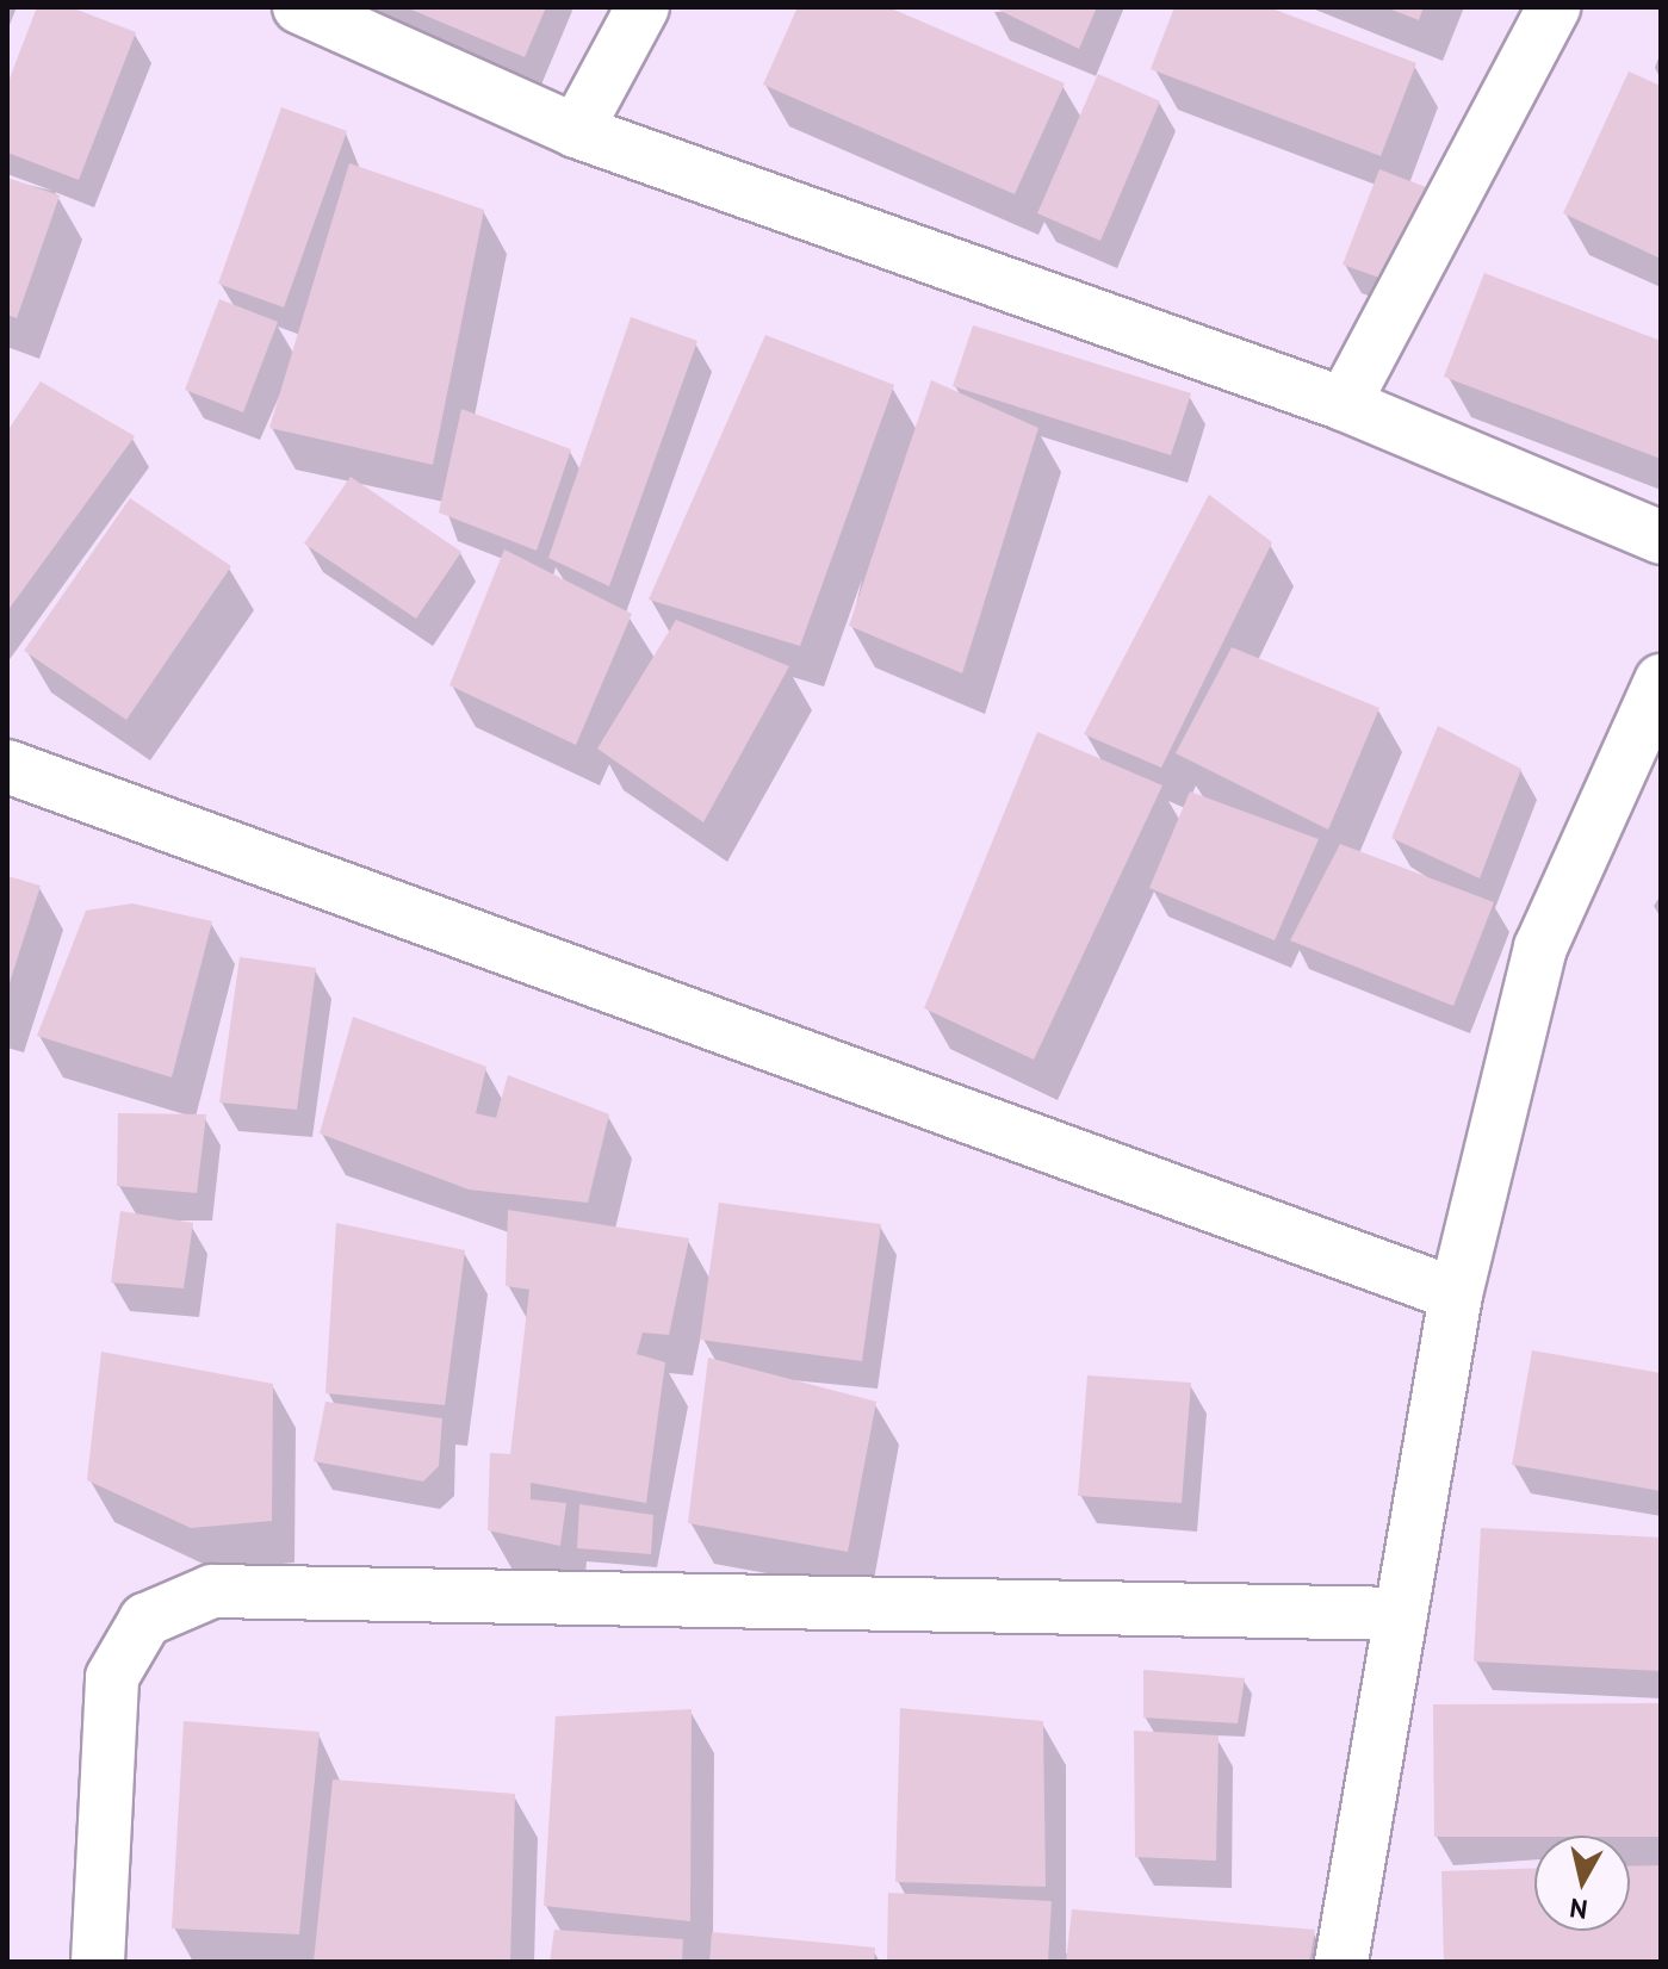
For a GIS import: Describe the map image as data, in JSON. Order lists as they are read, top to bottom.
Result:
{
  "north": "bottom"
}
